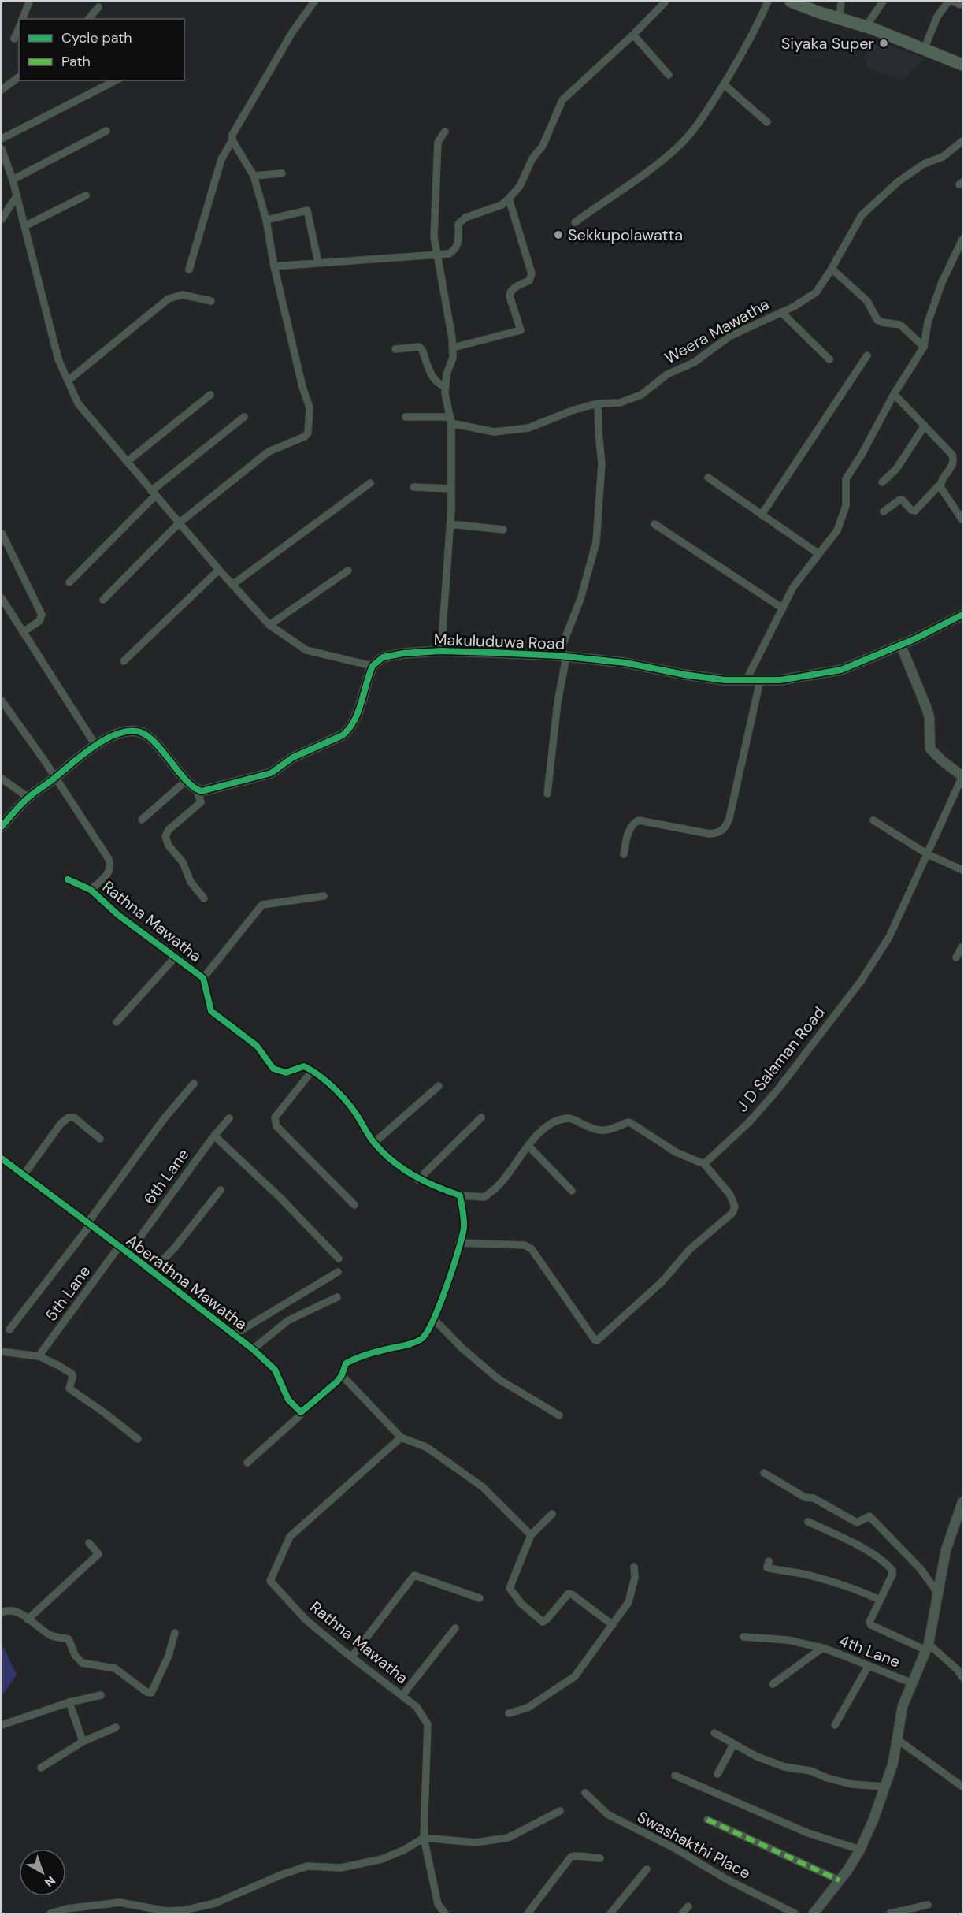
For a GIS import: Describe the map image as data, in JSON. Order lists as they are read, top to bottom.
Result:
{
  "streets": {
    "street": [
      "Weera Mawatha",
      "Makuluduwa Road",
      "Rathna Mawatha",
      "J D Salaman Road",
      "6th Lane",
      "Aberathna Mawatha",
      "5th Lane",
      "4th Lane",
      "Swashakthi Place"
    ]
  },
  "crossings": [
    ["6th Lane", "Aberathna Mawatha"],
    ["Aberathna Mawatha", "5th Lane"]
  ],
  "places": ["Siyaka Super", "Sekkupolawatta"],
  "legend": ["Cycle path", "Path"],
  "north": "bottom right"
}
